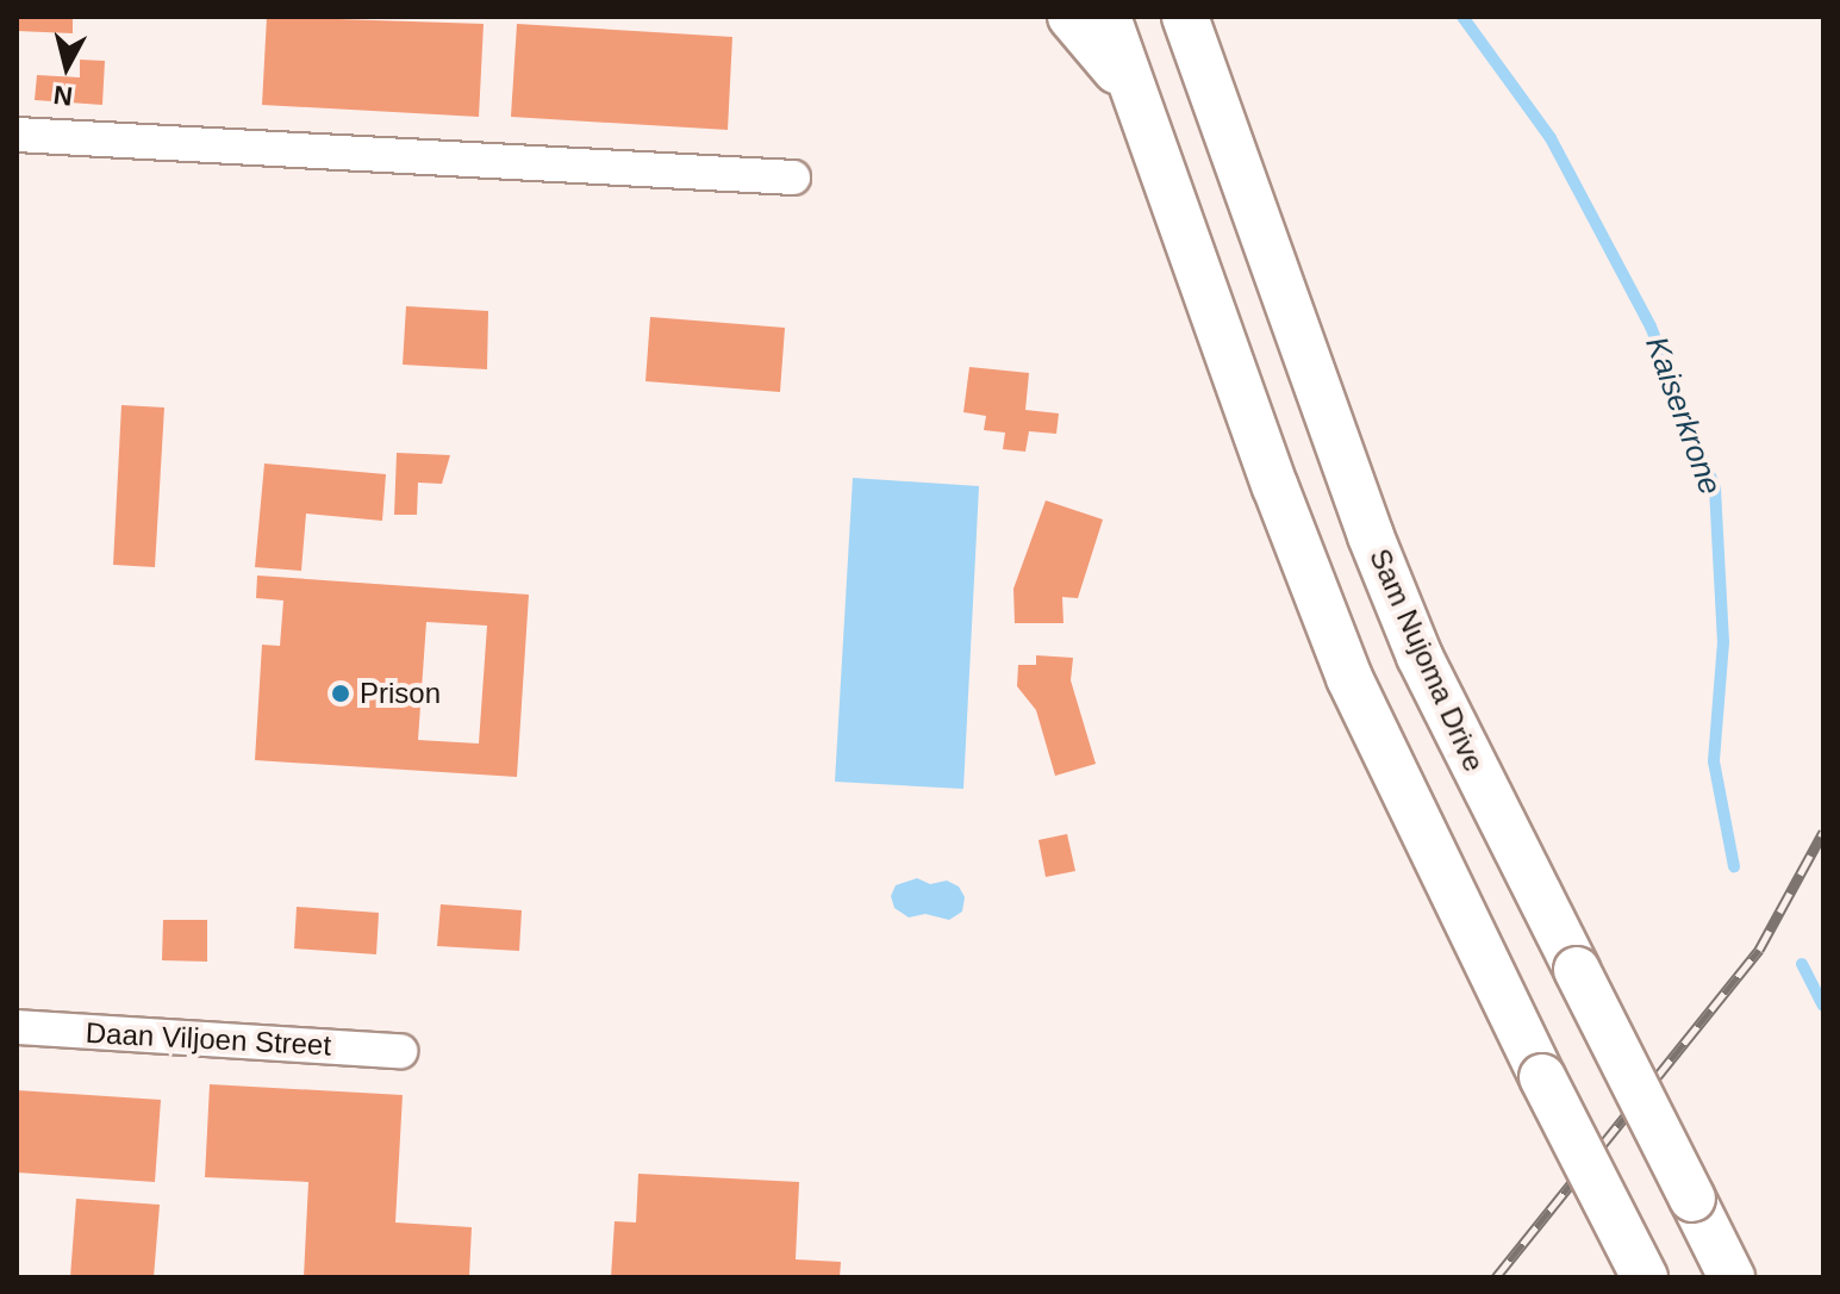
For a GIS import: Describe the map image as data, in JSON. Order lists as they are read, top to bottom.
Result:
{
  "streets": {
    "main road": ["Sam Nujoma Drive"],
    "street": ["Daan Viljoen Street"]
  },
  "water": ["Kaiserkrone"],
  "places": ["Prison"],
  "north": "bottom"
}
